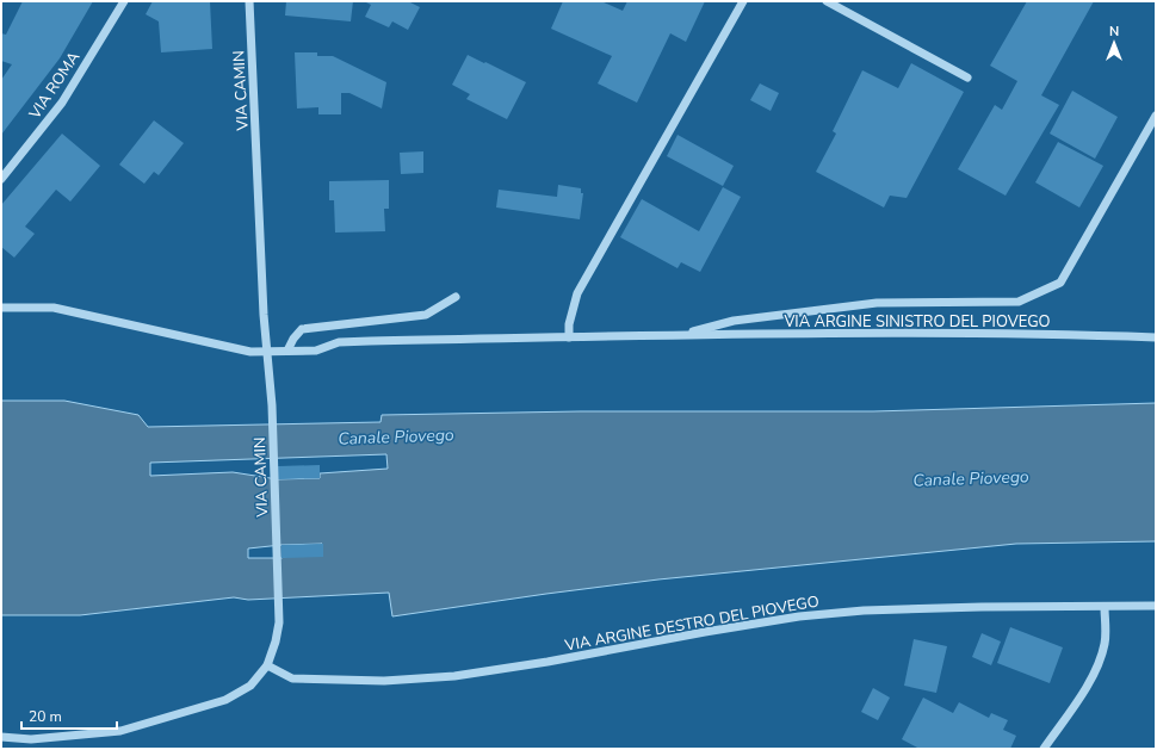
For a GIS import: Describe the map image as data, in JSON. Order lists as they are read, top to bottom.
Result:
{
  "streets": {
    "street": [
      "VIA ROMA",
      "VIA CAMIN",
      "VIA ARGINE SINISTRO DEL PIOVEGO",
      "VIA ARGINE DESTRO DEL PIOVEGO"
    ]
  },
  "crossings": [
    ["VIA CAMIN", "VIA ARGINE SINISTRO DEL PIOVEGO"],
    ["VIA CAMIN", "VIA ARGINE DESTRO DEL PIOVEGO"]
  ],
  "water": ["Canale Piovego"],
  "scale_bar": "20 m",
  "north": "top"
}
